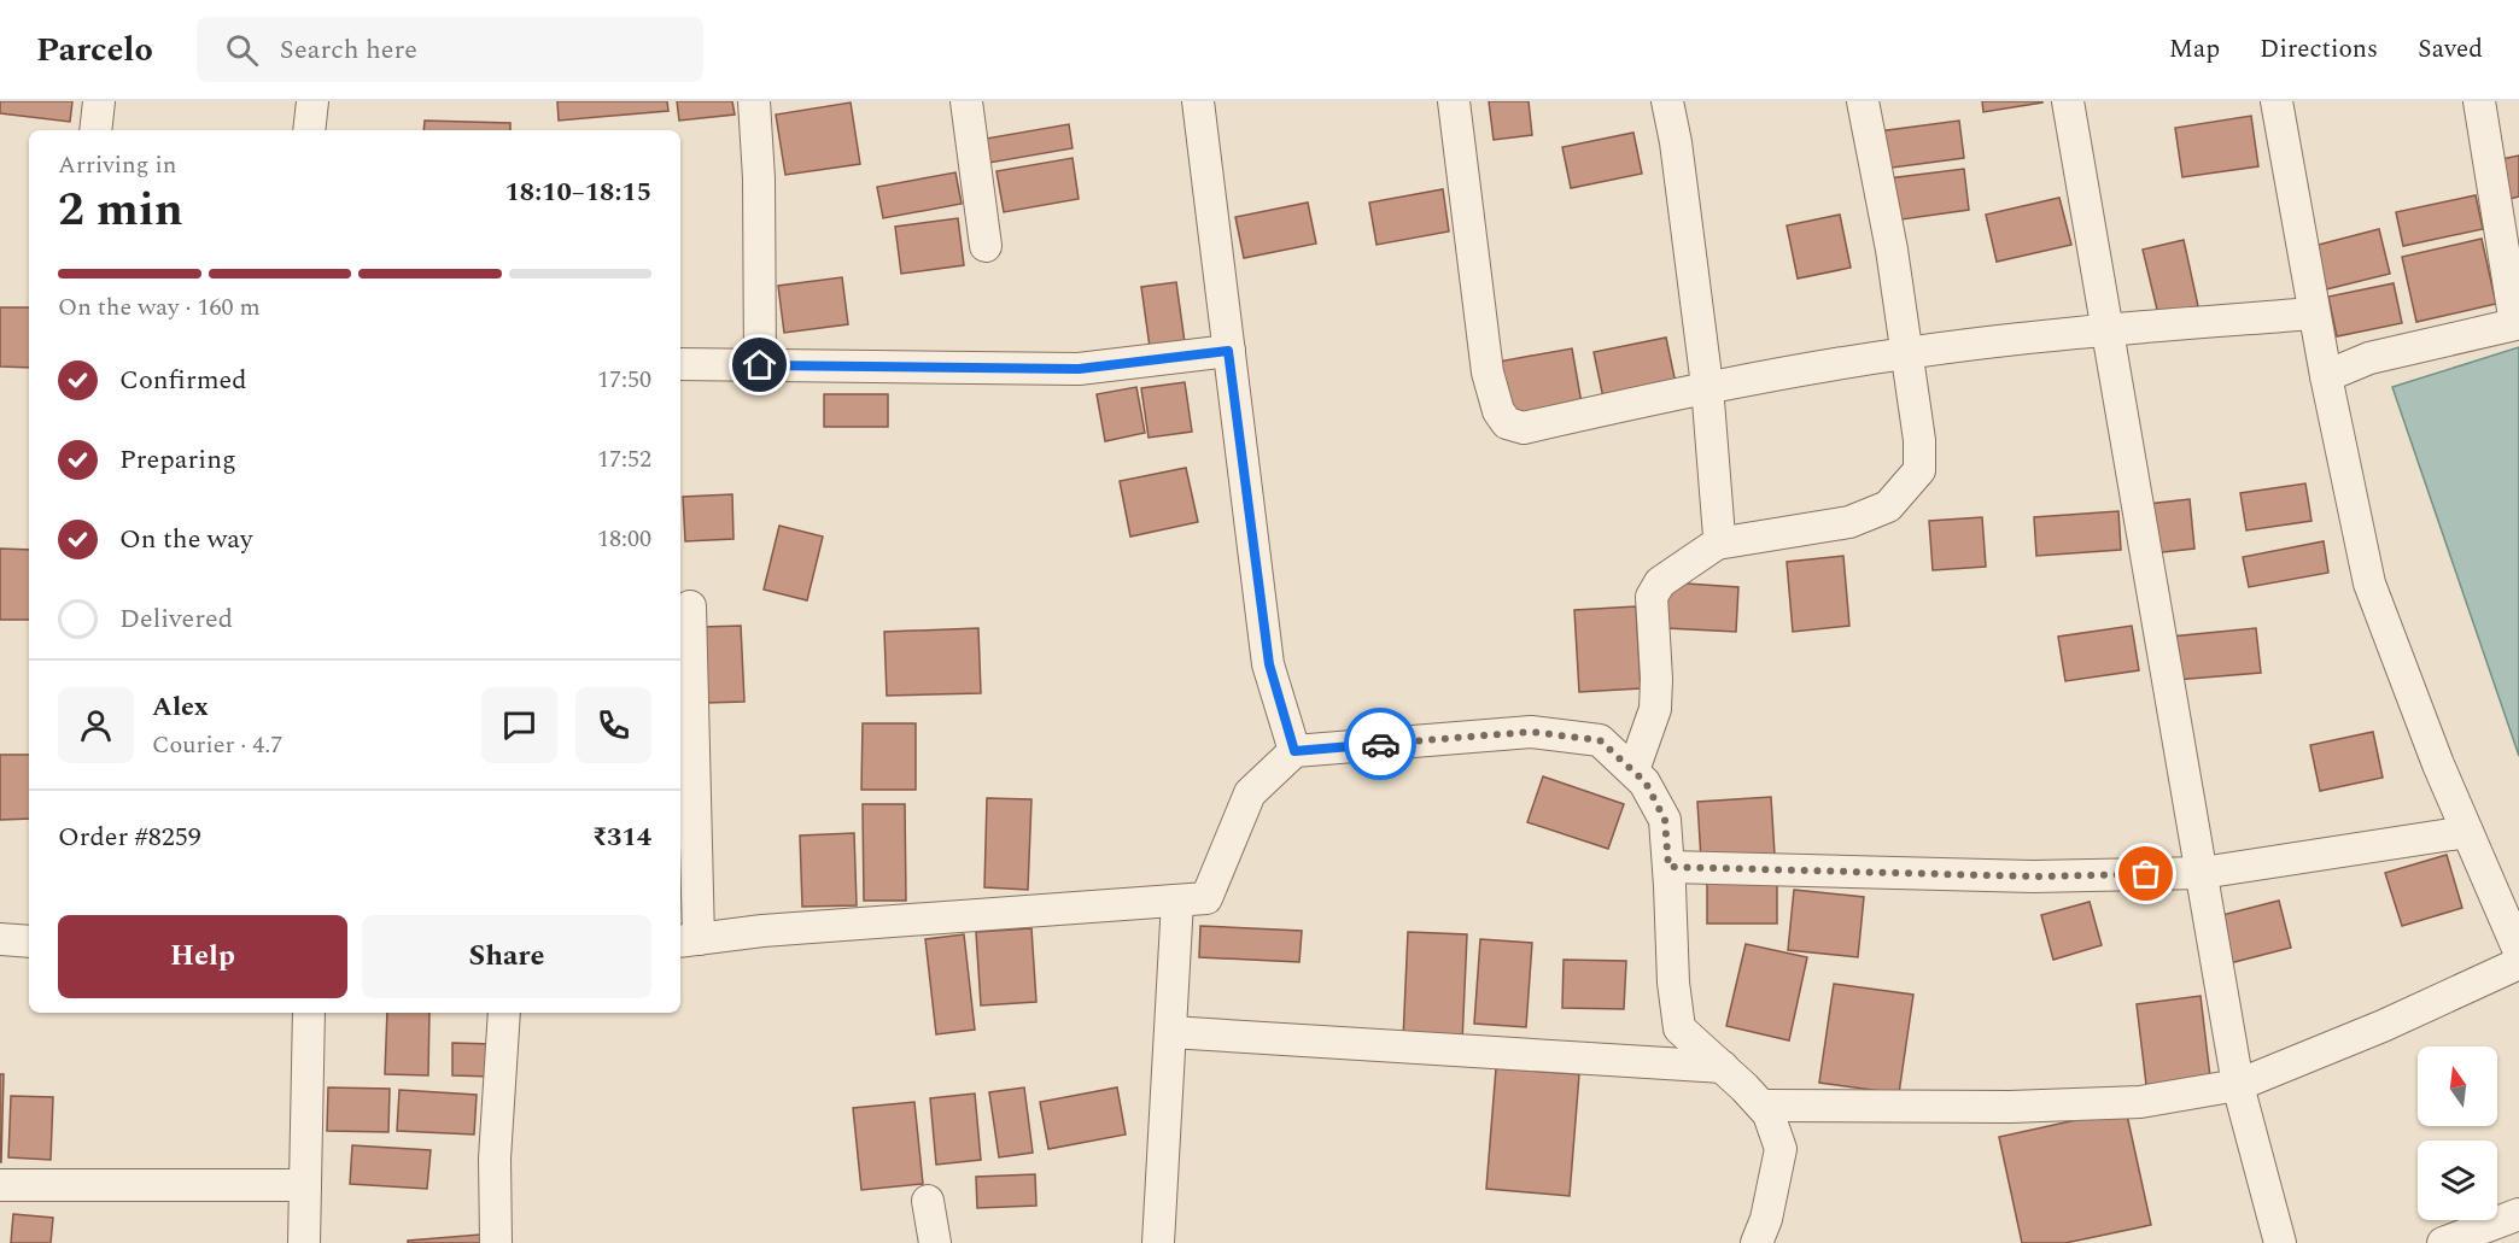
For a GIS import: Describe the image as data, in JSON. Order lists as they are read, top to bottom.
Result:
{
  "north": "top",
  "page": {
    "header": "Parcelo",
    "search": "Search here",
    "nav": ["Map", "Directions", "Saved"],
    "heading": ["2 min", "Arriving in", "18:10–18:15"],
    "panel": [
      "Alex",
      "Courier · 4.7",
      "Order #8259",
      "₹314"
    ],
    "bar": "On the way · 160 m",
    "list": [
      ["Confirmed", "17:50"],
      ["Preparing", "17:52"],
      ["On the way", "18:00"],
      "Delivered"
    ],
    "buttons": ["Help", "Share"]
  }
}
